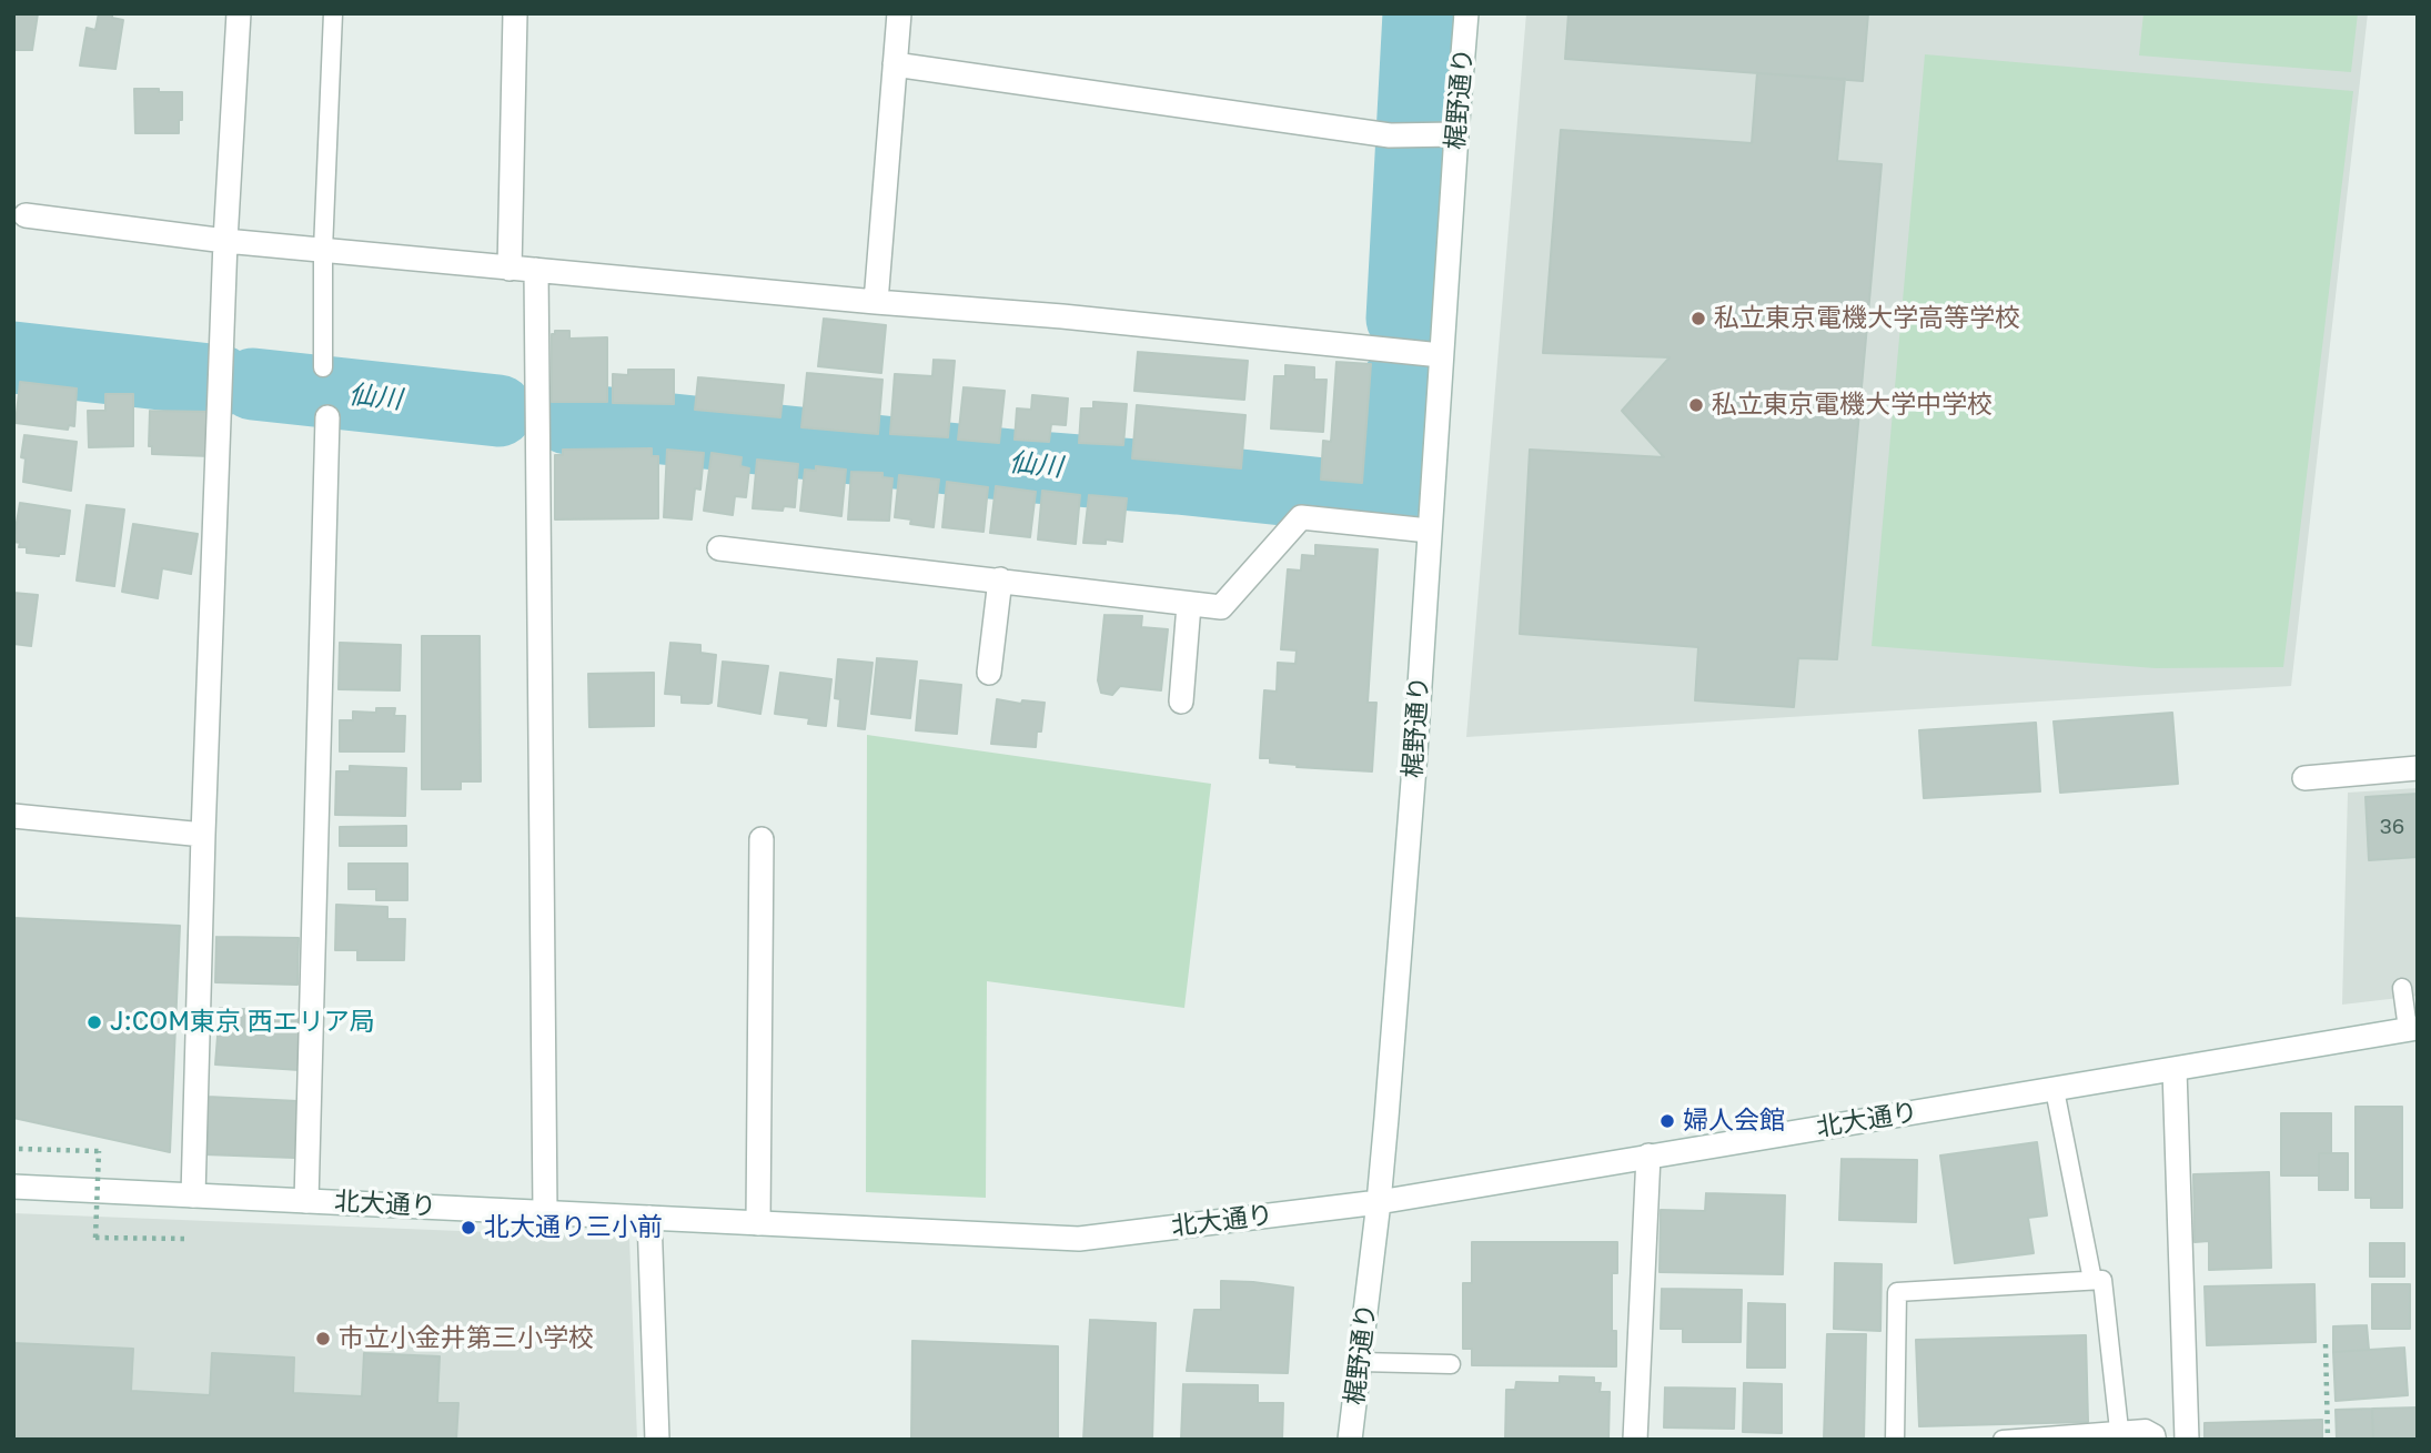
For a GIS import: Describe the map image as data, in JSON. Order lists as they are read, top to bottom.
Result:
{
  "streets": {
    "street": ["梶野通り", "北大通り"]
  },
  "crossings": [
    ["梶野通り", "北大通り"]
  ],
  "water": ["仙川"],
  "places": [
    "私立東京電機大学高等学校",
    "私立東京電機大学中学校",
    "J:COM東京 西エリア局",
    "婦人会館",
    "北大通り三小前",
    "市立小金井第三小学校"
  ],
  "house_numbers": ["36"]
}
